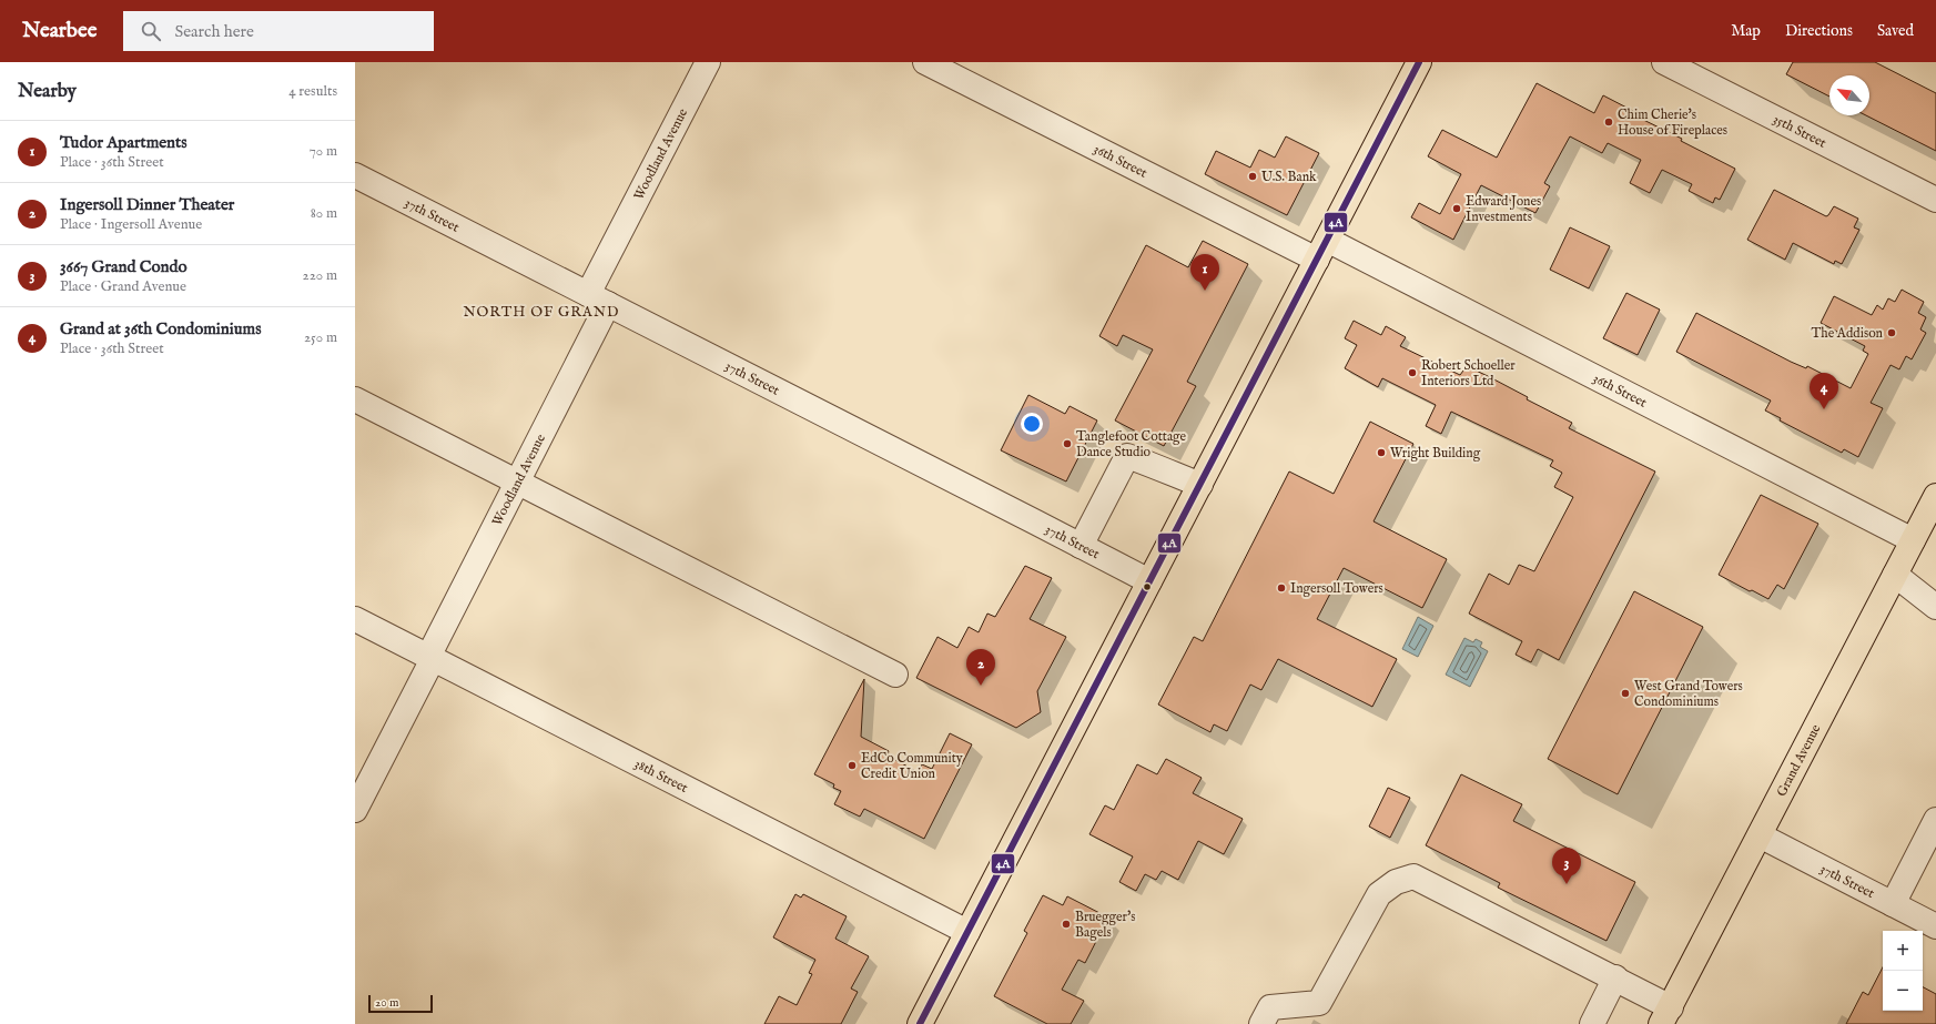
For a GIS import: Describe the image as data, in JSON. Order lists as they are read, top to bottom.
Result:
{
  "streets": {
    "main road": ["Grand Avenue"],
    "street": [
      "35th Street",
      "Woodland Avenue",
      "36th Street",
      "37th Street",
      "38th Street"
    ]
  },
  "crossings": [
    ["Woodland Avenue", "37th Street"],
    ["Woodland Avenue", "38th Street"],
    ["36th Street", "Grand Avenue"],
    ["37th Street", "Grand Avenue"]
  ],
  "districts": ["NORTH OF GRAND"],
  "places": [
    "Chim Cherie's House of Fireplaces",
    "U.S. Bank",
    "Edward Jones Investments",
    "The Addison",
    "Robert Schoeller Interiors Ltd",
    "Tanglefoot Cottage Dance Studio",
    "Wright Building",
    "Ingersoll Towers",
    "West Grand Towers Condominiums",
    "EdCo Community Credit Union",
    "Bruegger's Bagels"
  ],
  "lines": ["transit line 4A"],
  "scale_bar": "20 m",
  "north": "top left",
  "page": {
    "header": "Nearbee",
    "search": "Search here",
    "nav": ["Map", "Directions", "Saved"],
    "heading": ["Nearby", "4 results"],
    "list": [
      {
        "mark": "1",
        "name": "Tudor Apartments",
        "note": "Place · 36th Street",
        "value": "70 m"
      },
      {
        "mark": "2",
        "name": "Ingersoll Dinner Theater",
        "note": "Place · Ingersoll Avenue",
        "value": "80 m"
      },
      {
        "mark": "3",
        "name": "3667 Grand Condo",
        "note": "Place · Grand Avenue",
        "value": "220 m"
      },
      {
        "mark": "4",
        "name": "Grand at 36th Condominiums",
        "note": "Place · 36th Street",
        "value": "250 m"
      }
    ],
    "pins": [
      "1",
      "4",
      "2",
      "3"
    ],
    "map_buttons": ["+", "−"],
    "scale": "20 m"
  }
}
